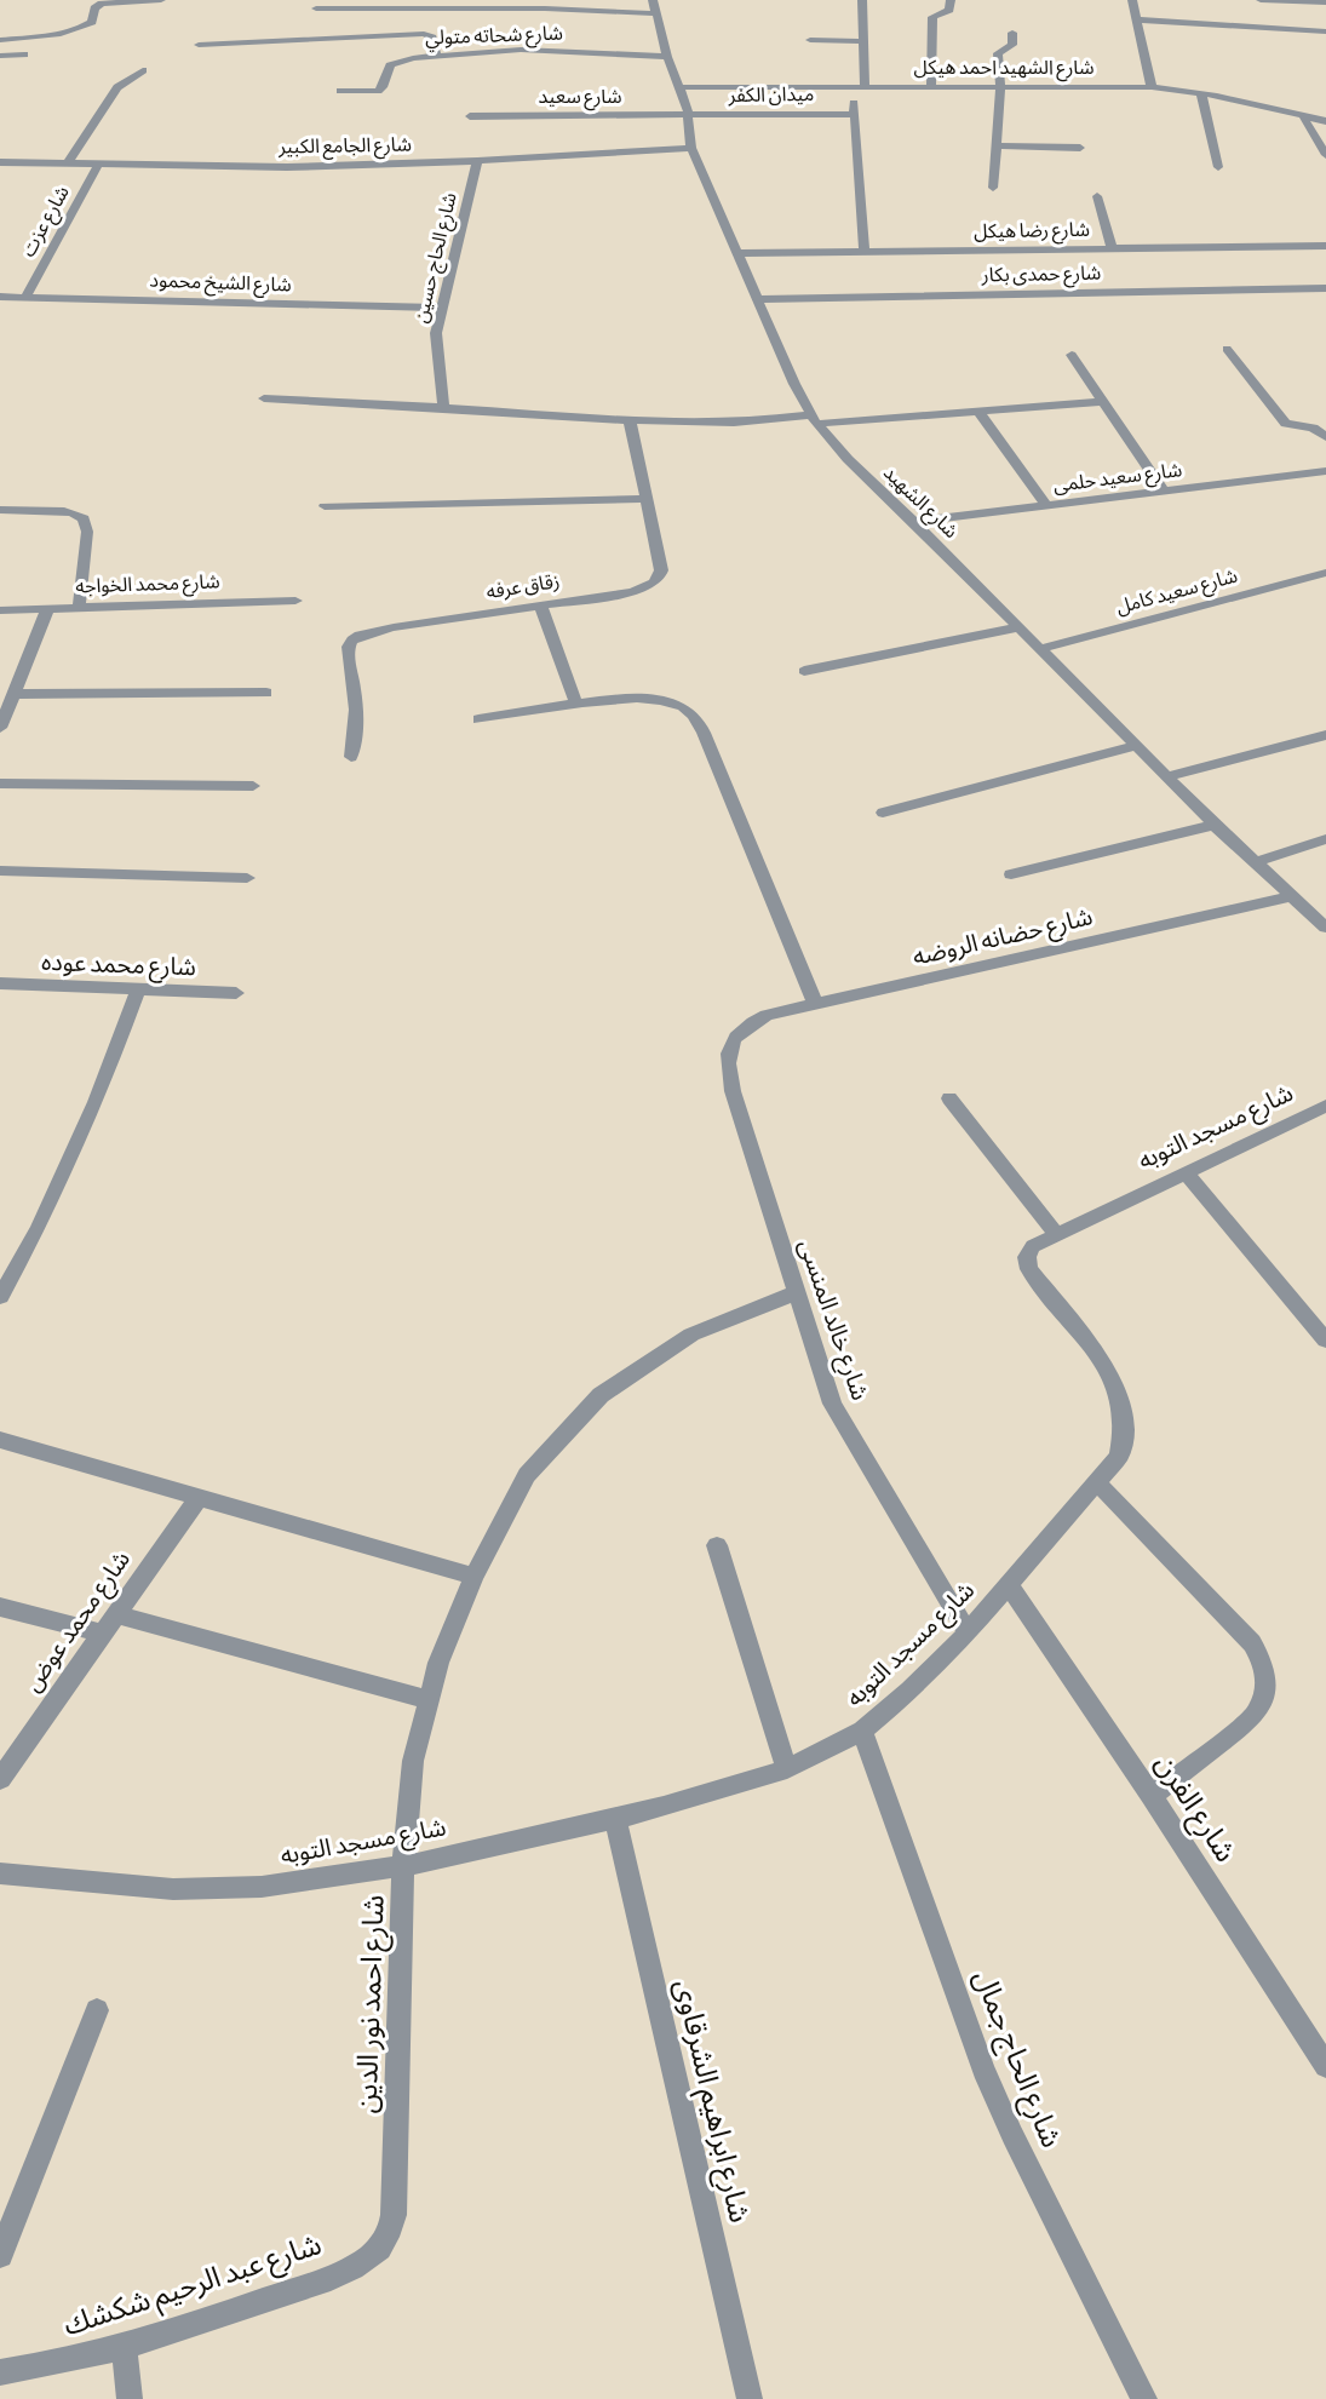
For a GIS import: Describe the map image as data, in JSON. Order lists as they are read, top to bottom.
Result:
{
  "streets": {
    "street": [
      "شارع شحاته متولي",
      "شارع الشهيد احمد هيكل",
      "ميدان الكفر",
      "شارع سعيد",
      "شارع الجامع الكبير",
      "شارع عزت",
      "شارع رضا هيكل",
      "شارع الحاج حسين",
      "شارع حمدى بكار",
      "شارع الشيخ محمود",
      "شارع سعيد حلمى",
      "شارع الشهيد",
      "شارع محمد الخواجه",
      "زقاق عرفه",
      "شارع سعيد كامل",
      "شارع حضانه الروضه",
      "شارع محمد عوده",
      "شارع مسجد التوبه",
      "شارع خالد المنسى",
      "شارع محمد عوض",
      "شارع الفرن",
      "شارع احمد نور الدين",
      "شارع الحاج جمال",
      "شارع ابراهيم الشرقاوى",
      "شارع عبد الرحيم شكشك"
    ]
  },
  "crossings": [
    ["شارع شحاته متولي", "شارع الشهيد"],
    ["شارع الشهيد احمد هيكل", "شارع الشهيد"],
    ["ميدان الكفر", "شارع سعيد"],
    ["ميدان الكفر", "شارع الشهيد"],
    ["شارع سعيد", "شارع الشهيد"],
    ["شارع الجامع الكبير", "شارع عزت"],
    ["شارع الجامع الكبير", "شارع الحاج حسين"],
    ["شارع الجامع الكبير", "شارع الشهيد"],
    ["شارع عزت", "شارع الشيخ محمود"],
    ["شارع رضا هيكل", "شارع الشهيد"],
    ["شارع الحاج حسين", "شارع الشيخ محمود"],
    ["شارع حمدى بكار", "شارع الشهيد"],
    ["شارع سعيد حلمى", "شارع الشهيد"],
    ["شارع الشهيد", "شارع سعيد كامل"],
    ["شارع الشهيد", "شارع حضانه الروضه"],
    ["شارع حضانه الروضه", "شارع خالد المنسى"],
    ["شارع مسجد التوبه", "شارع خالد المنسى"],
    ["شارع مسجد التوبه", "شارع الفرن"],
    ["شارع مسجد التوبه", "شارع احمد نور الدين"],
    ["شارع مسجد التوبه", "شارع الحاج جمال"],
    ["شارع مسجد التوبه", "شارع ابراهيم الشرقاوى"],
    ["شارع خالد المنسى", "شارع احمد نور الدين"],
    ["شارع احمد نور الدين", "شارع عبد الرحيم شكشك"]
  ]
}
